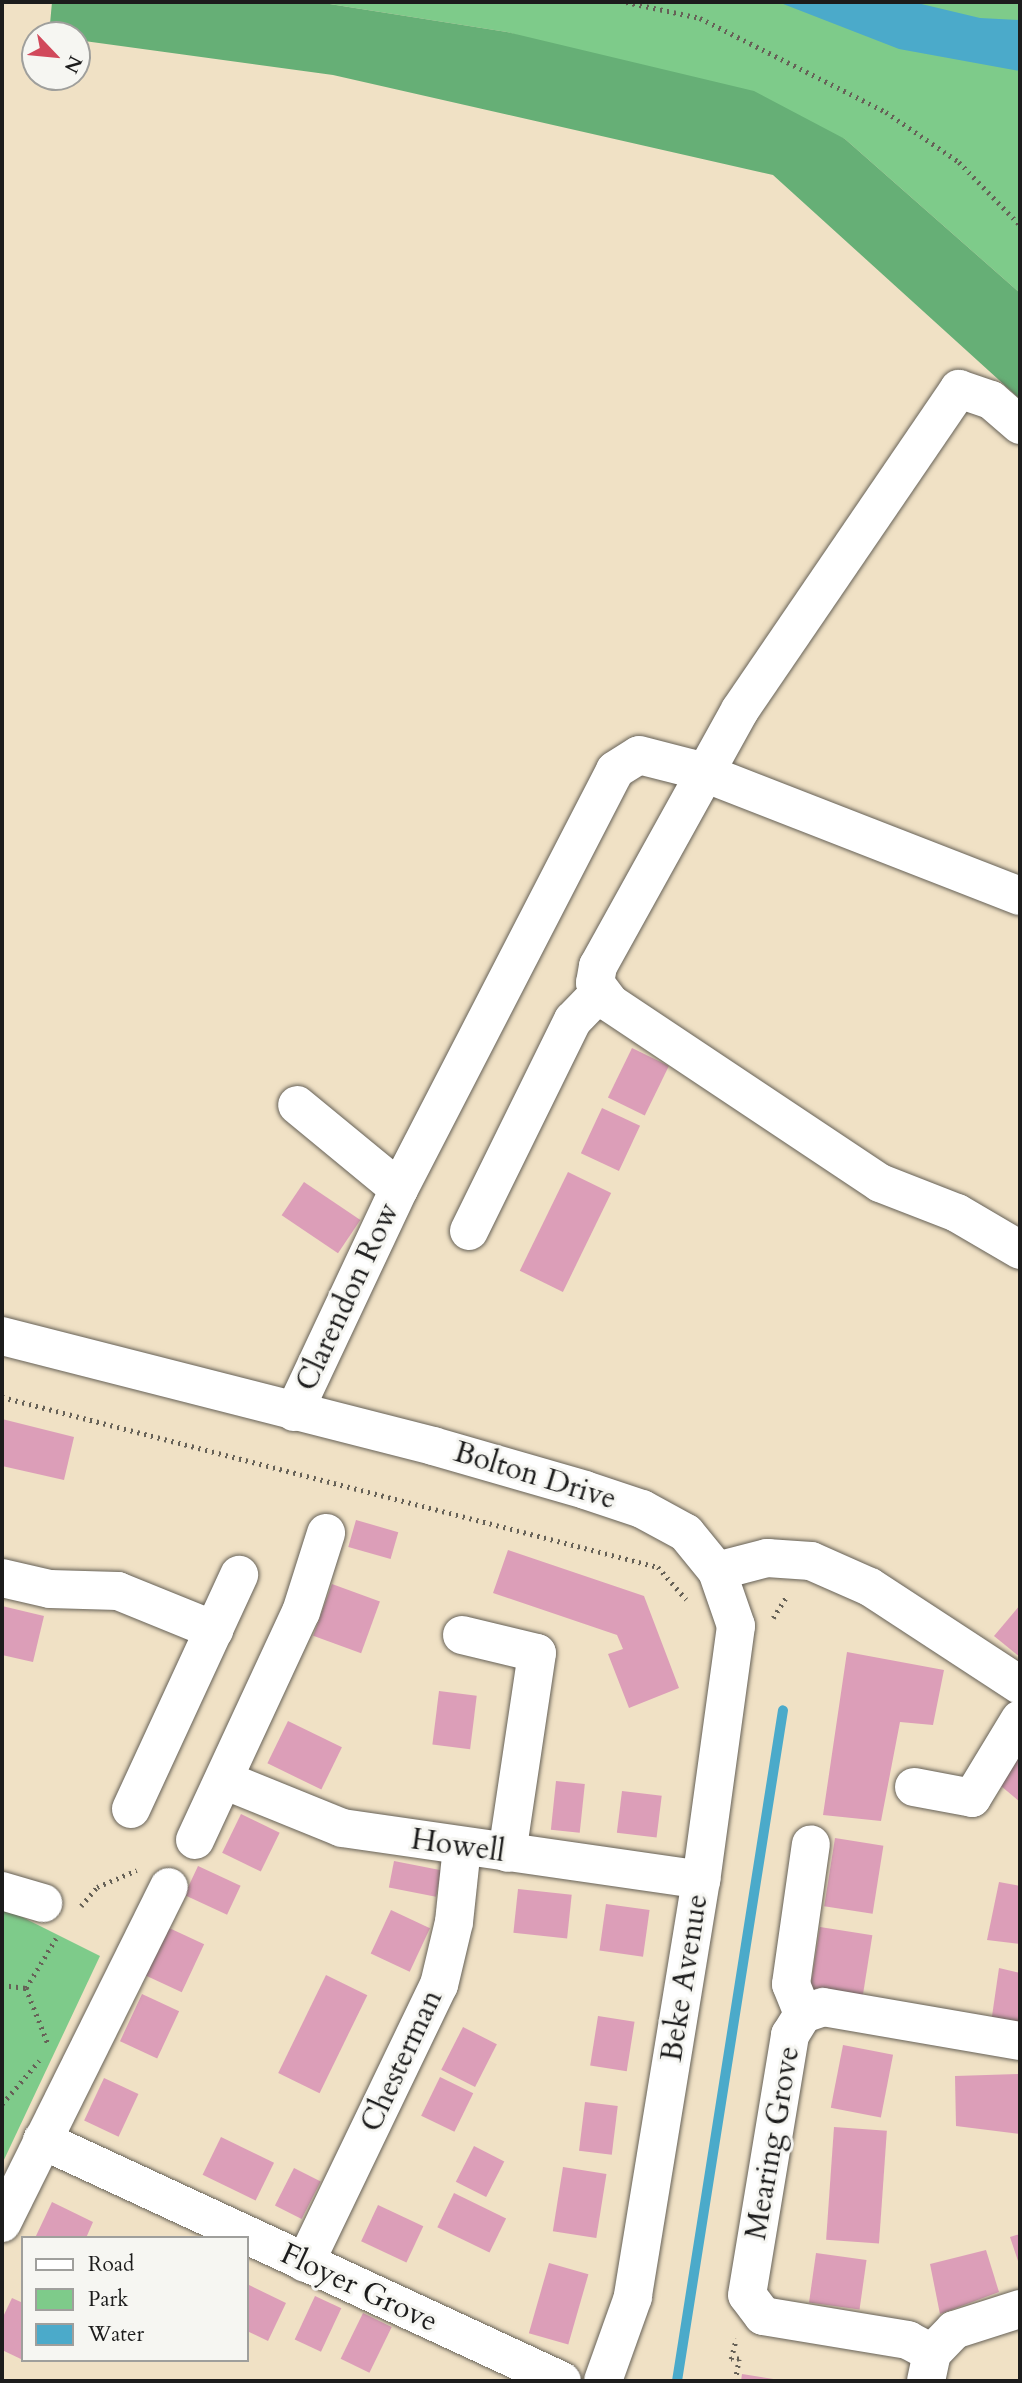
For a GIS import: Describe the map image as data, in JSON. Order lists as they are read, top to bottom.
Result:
{
  "streets": {
    "street": [
      "Clarendon Row",
      "Bolton Drive",
      "Howell",
      "Beke Avenue",
      "Chesterman",
      "Mearing Grove",
      "Floyer Grove"
    ]
  },
  "crossings": [
    ["Clarendon Row", "Bolton Drive"],
    ["Bolton Drive", "Beke Avenue"],
    ["Howell", "Beke Avenue"],
    ["Howell", "Chesterman"],
    ["Chesterman", "Floyer Grove"]
  ],
  "legend": ["Road", "Park", "Water"],
  "north": "bottom right"
}
